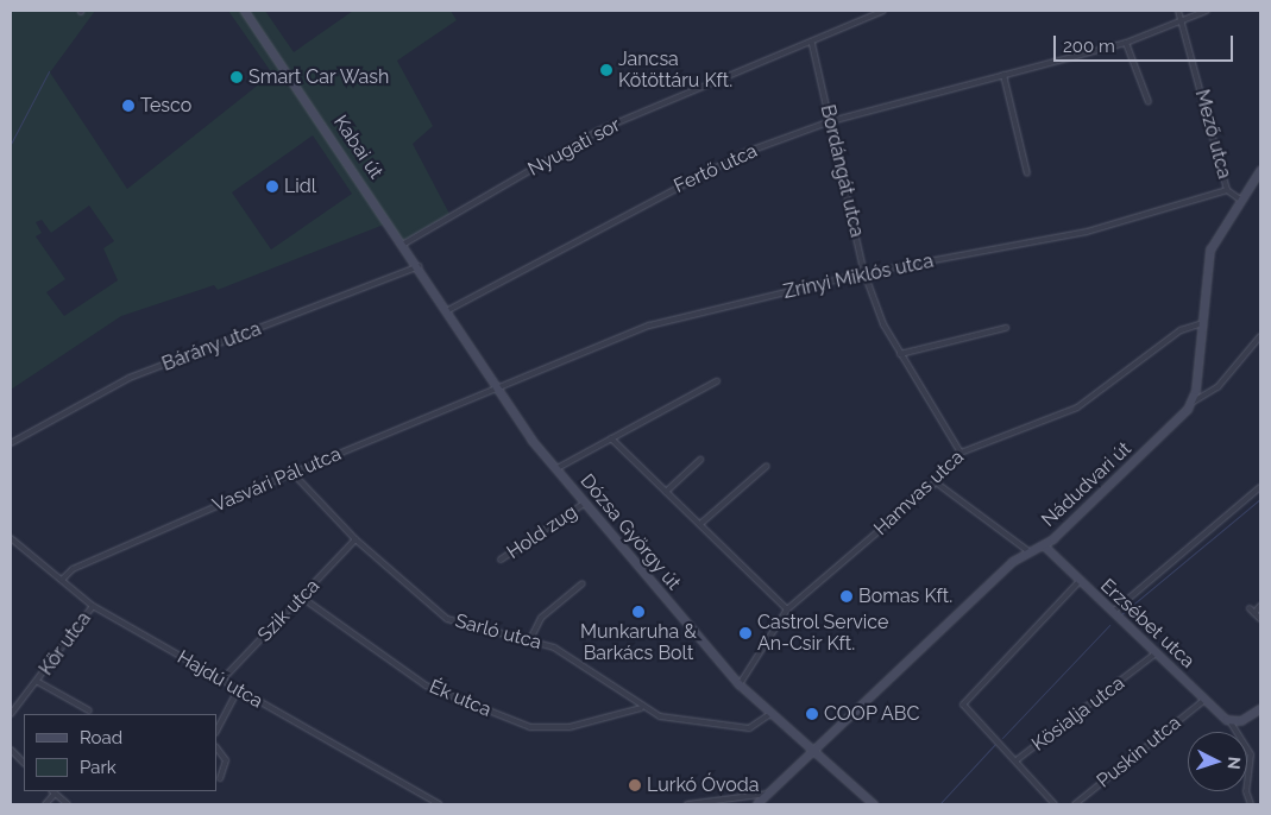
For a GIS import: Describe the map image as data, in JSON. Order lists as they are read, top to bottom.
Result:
{
  "streets": {
    "main road": [
      "Kabai út",
      "Nádudvari út",
      "Dózsa György út",
      "Erzsébet utca"
    ],
    "street": [
      "Mező utca",
      "Nyugati sor",
      "Fertő utca",
      "Bordángát utca",
      "Zrínyi Miklós utca",
      "Bárány utca",
      "Vasvári Pál utca",
      "Hamvas utca",
      "Hold zug",
      "Szik utca",
      "Sarló utca",
      "Kör utca",
      "Hajdú utca",
      "Ék utca",
      "Kösialja utca",
      "Puskin utca"
    ]
  },
  "crossings": [
    ["Mező utca", "Fertő utca"],
    ["Mező utca", "Zrínyi Miklós utca"],
    ["Kabai út", "Nyugati sor"],
    ["Kabai út", "Dózsa György út"],
    ["Nyugati sor", "Bordángát utca"],
    ["Nyugati sor", "Dózsa György út"],
    ["Fertő utca", "Bordángát utca"],
    ["Fertő utca", "Dózsa György út"],
    ["Bordángát utca", "Zrínyi Miklós utca"],
    ["Bordángát utca", "Hamvas utca"],
    ["Zrínyi Miklós utca", "Vasvári Pál utca"],
    ["Zrínyi Miklós utca", "Dózsa György út"],
    ["Bárány utca", "Dózsa György út"],
    ["Vasvári Pál utca", "Dózsa György út"],
    ["Vasvári Pál utca", "Sarló utca"],
    ["Vasvári Pál utca", "Hajdú utca"],
    ["Nádudvari út", "Dózsa György út"],
    ["Nádudvari út", "Erzsébet utca"],
    ["Hamvas utca", "Dózsa György út"],
    ["Hold zug", "Dózsa György út"],
    ["Dózsa György út", "Sarló utca"],
    ["Szik utca", "Sarló utca"],
    ["Szik utca", "Hajdú utca"],
    ["Szik utca", "Ék utca"],
    ["Erzsébet utca", "Kösialja utca"],
    ["Erzsébet utca", "Puskin utca"],
    ["Sarló utca", "Ék utca"],
    ["Kör utca", "Hajdú utca"]
  ],
  "places": [
    "Jancsa Kötöttáru Kft.",
    "Smart Car Wash",
    "Tesco",
    "Lidl",
    "Bomas Kft.",
    "Munkaruha & Barkács Bolt",
    "Castrol Service An-Csir Kft.",
    "COOP ABC",
    "Lurkó Óvoda"
  ],
  "legend": ["Road", "Park"],
  "scale_bar": "200 m",
  "north": "right"
}
